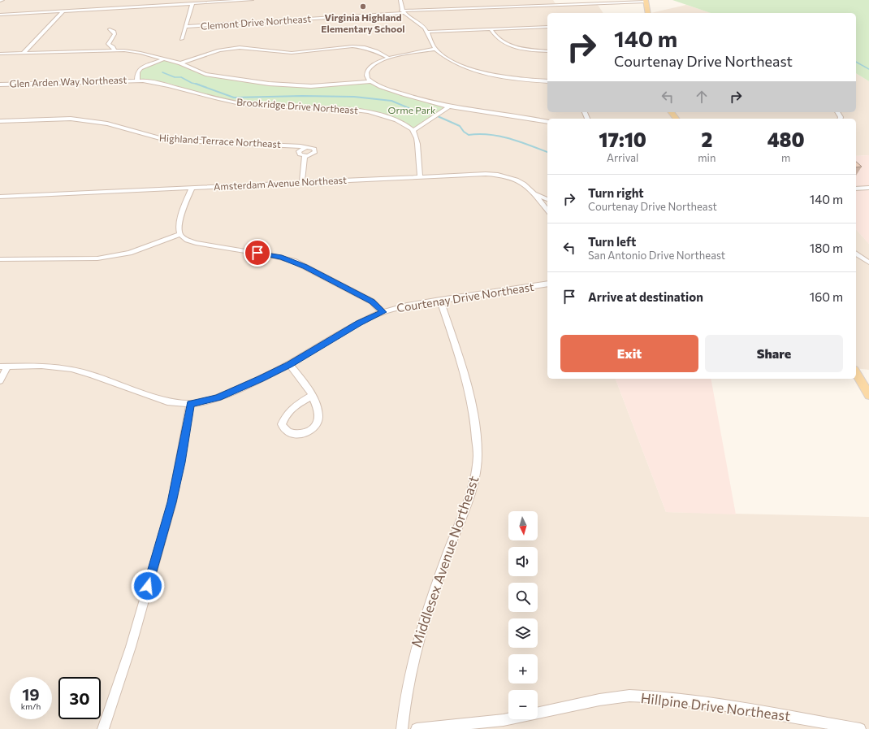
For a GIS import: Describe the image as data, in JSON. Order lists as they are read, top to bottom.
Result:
{
  "streets": {
    "street": [
      "Clemont Drive Northeast",
      "Glen Arden Way Northeast",
      "Brookridge Drive Northeast",
      "Highland Terrace Northeast",
      "Amsterdam Avenue Northeast",
      "Courtenay Drive Northeast",
      "Middlesex Avenue Northeast",
      "Hillpine Drive Northeast"
    ]
  },
  "crossings": [
    ["Glen Arden Way Northeast", "Brookridge Drive Northeast"],
    ["Courtenay Drive Northeast", "Middlesex Avenue Northeast"]
  ],
  "parks": ["Orme Park"],
  "places": ["Virginia Highland Elementary School"],
  "north": "bottom",
  "page": {
    "turn": ["140 m", "Courtenay Drive Northeast"],
    "eta": [
      "17:10",
      "Arrival",
      "2",
      "min",
      "480",
      "m"
    ],
    "list": [
      {
        "name": "Turn right",
        "note": "Courtenay Drive Northeast",
        "value": "140 m"
      },
      {
        "name": "Turn left",
        "note": "San Antonio Drive Northeast",
        "value": "180 m"
      },
      {
        "name": "Arrive at destination",
        "value": "160 m"
      }
    ],
    "buttons": ["Exit", "Share"],
    "map_buttons": ["+", "−"],
    "speed": "19 km/h",
    "limit": "30"
  }
}
